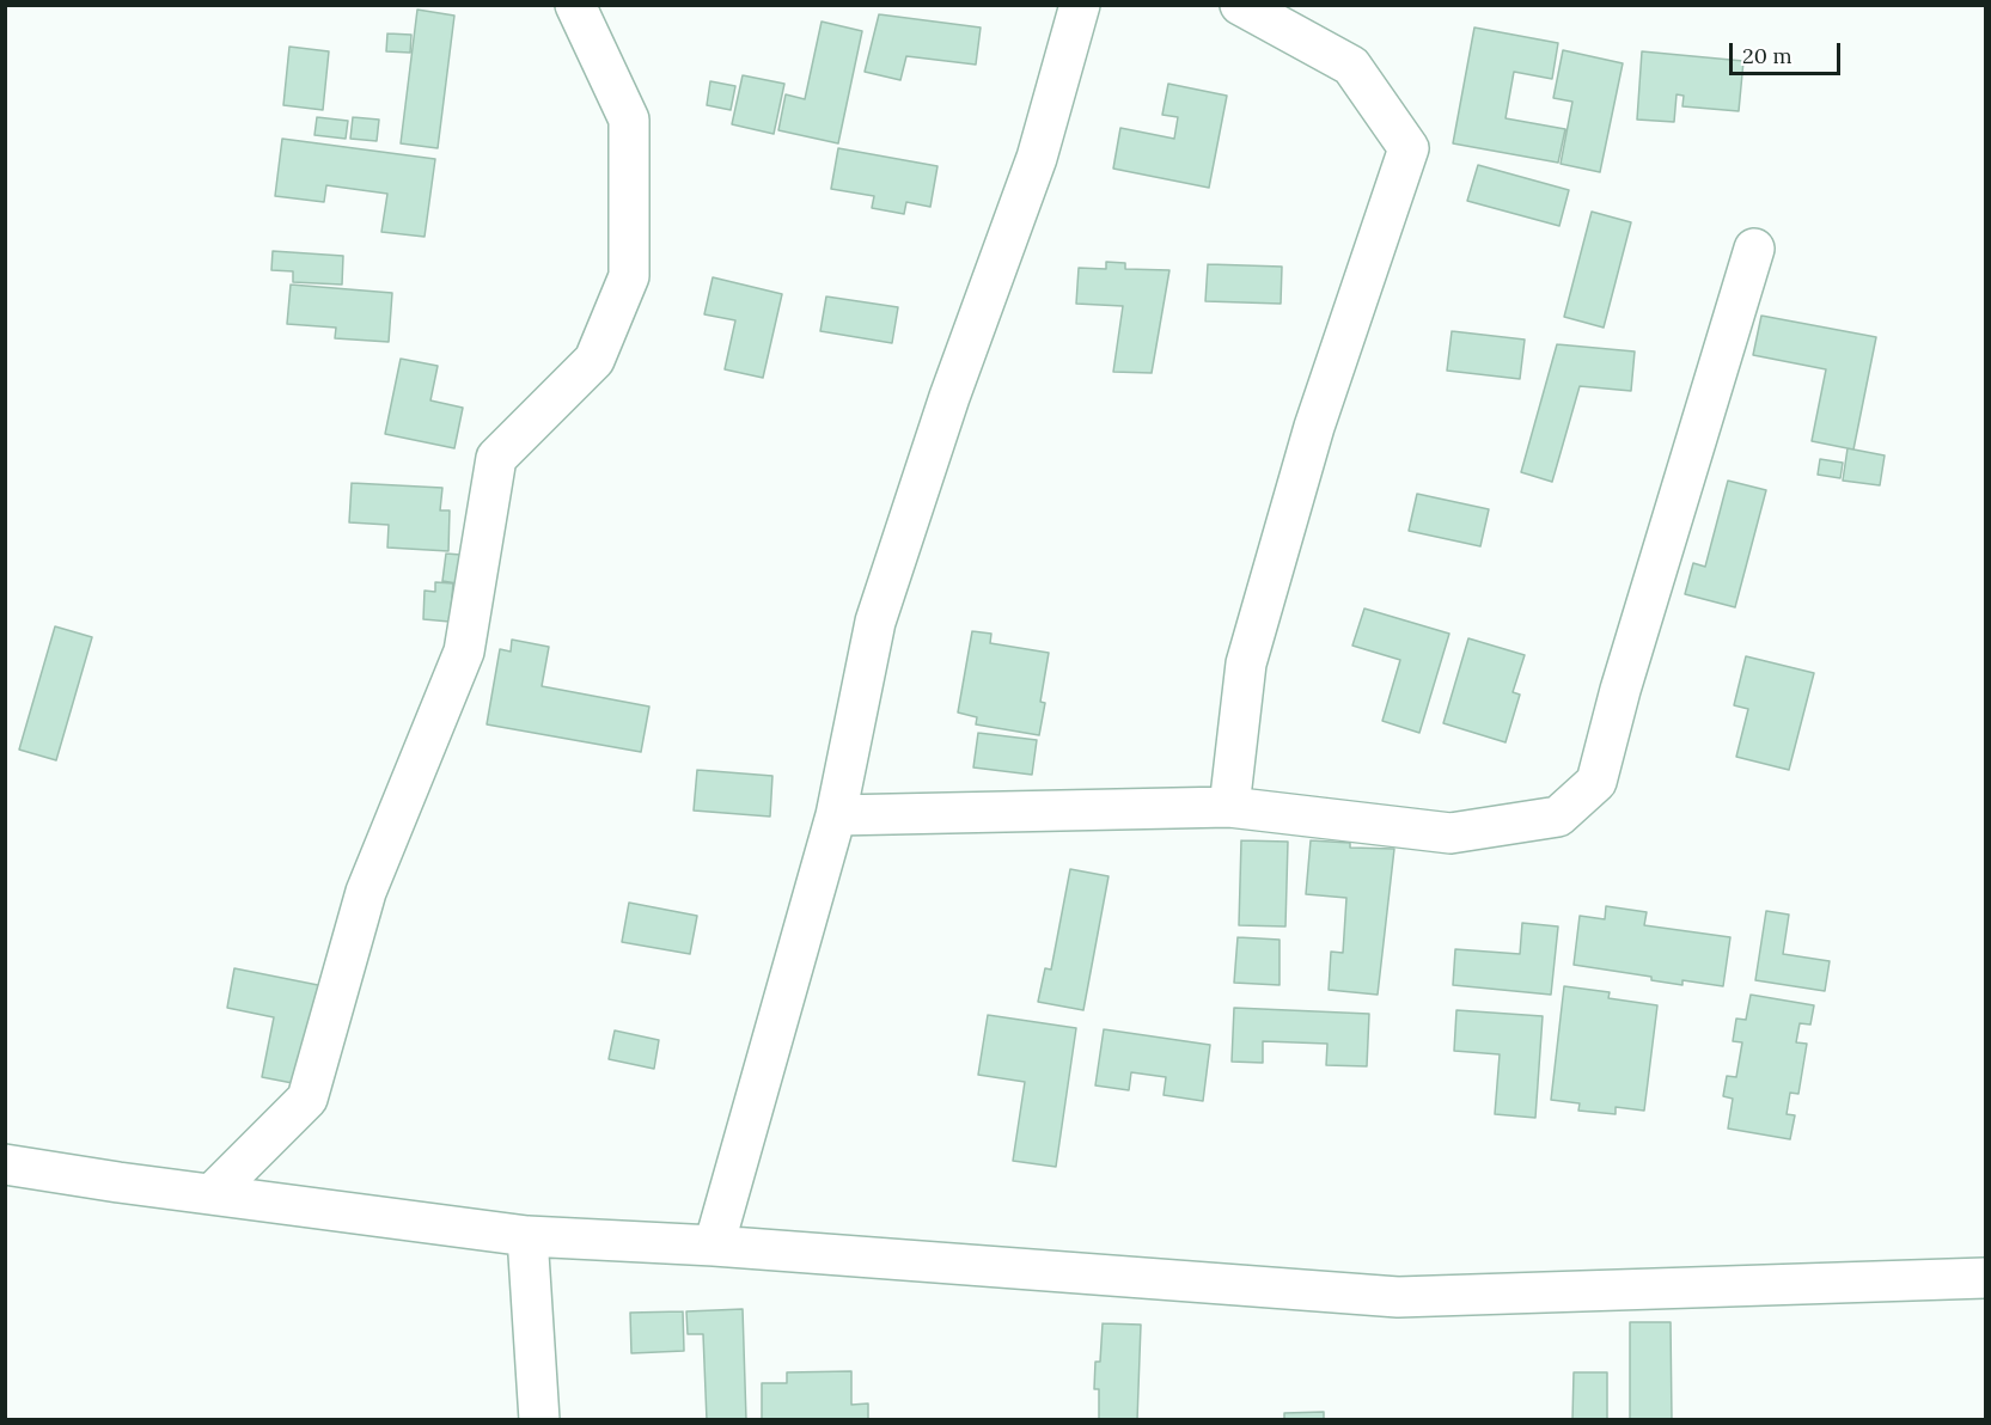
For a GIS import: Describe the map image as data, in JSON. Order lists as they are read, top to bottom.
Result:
{
  "scale_bar": "20 m"
}
